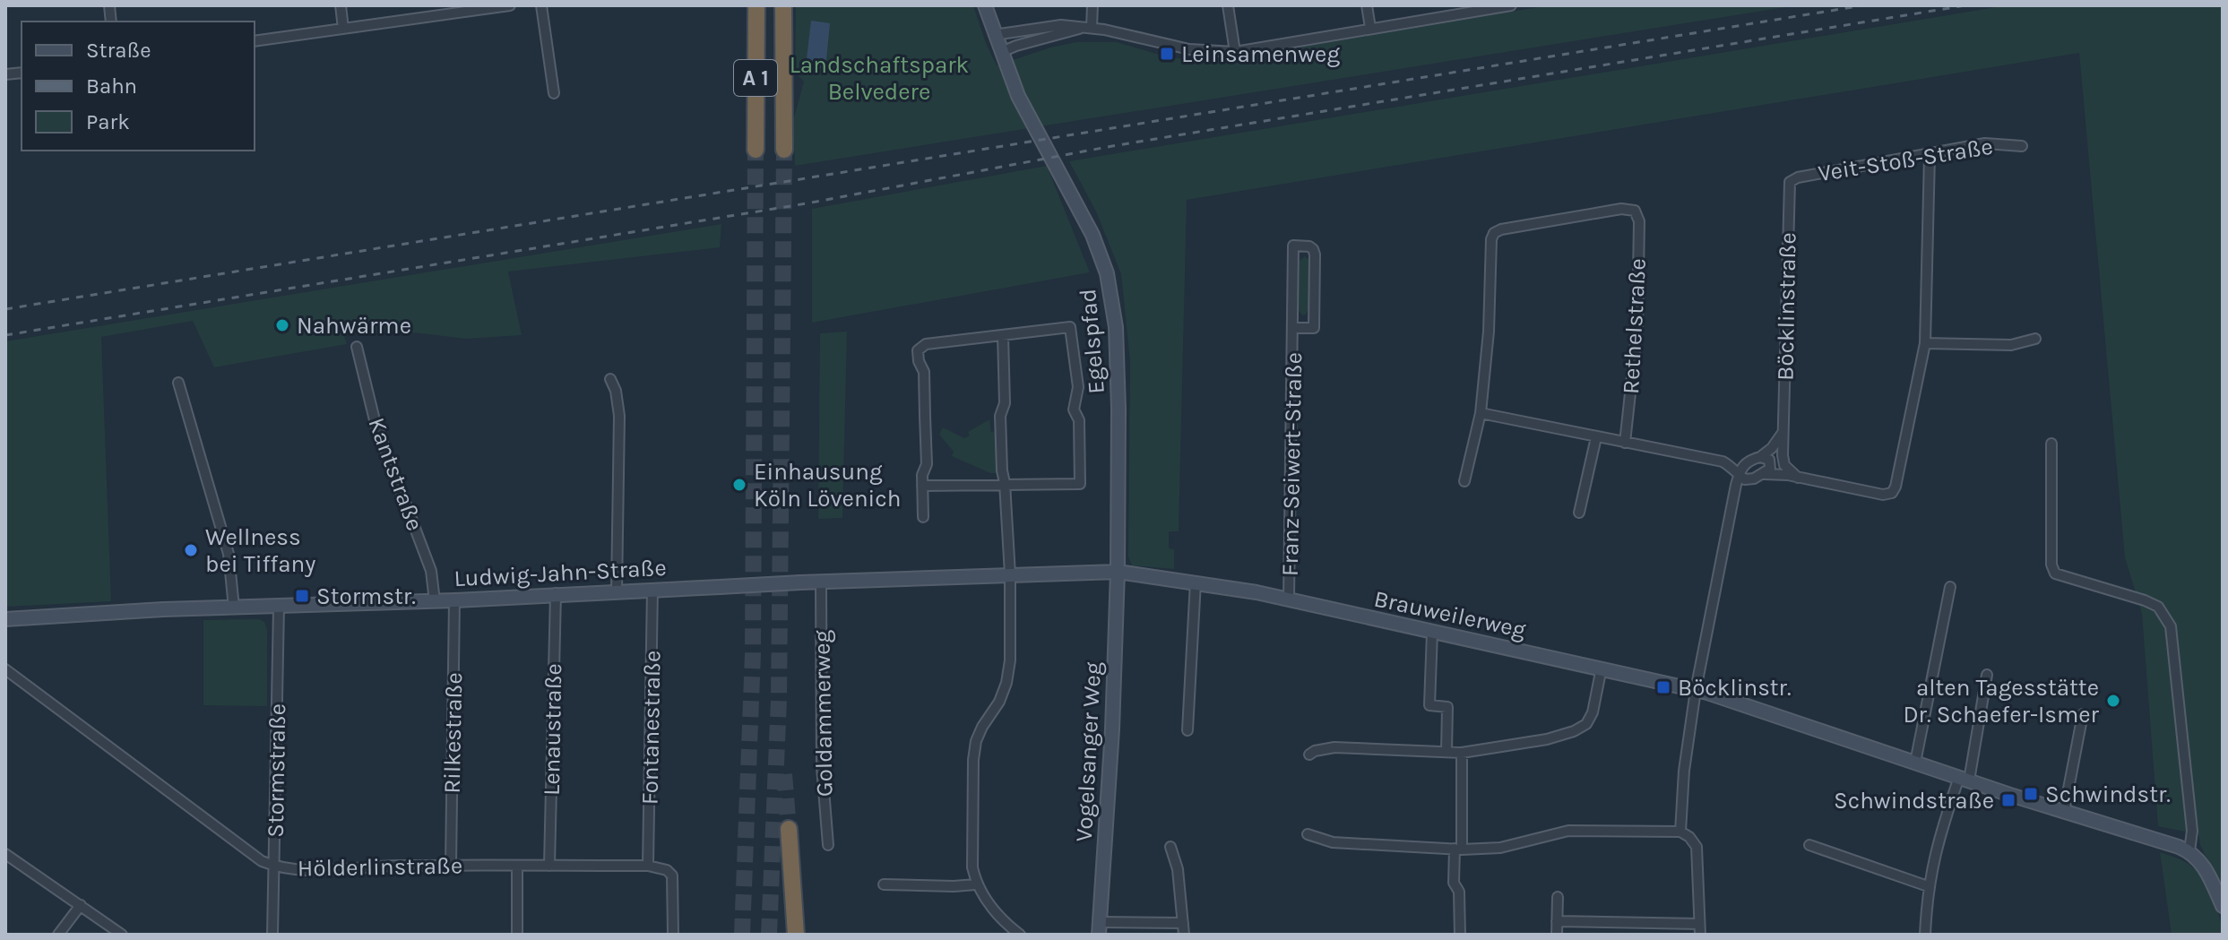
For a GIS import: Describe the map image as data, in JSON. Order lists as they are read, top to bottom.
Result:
{
  "streets": {
    "highway": ["A 1"],
    "street": [
      "Veit-Stoß-Straße",
      "Böcklinstraße",
      "Rethelstraße",
      "Egelspfad",
      "Franz-Seiwert-Straße",
      "Kantstraße",
      "Ludwig-Jahn-Straße",
      "Brauweilerweg",
      "Goldammerweg",
      "Fontanestraße",
      "Lenaustraße",
      "Rilkestraße",
      "Vogelsanger Weg",
      "Stormstraße",
      "Hölderlinstraße"
    ]
  },
  "crossings": [
    ["Veit-Stoß-Straße", "Böcklinstraße"],
    ["Egelspfad", "Ludwig-Jahn-Straße"],
    ["Egelspfad", "Brauweilerweg"],
    ["Egelspfad", "Vogelsanger Weg"],
    ["Franz-Seiwert-Straße", "Brauweilerweg"],
    ["Kantstraße", "Ludwig-Jahn-Straße"],
    ["Ludwig-Jahn-Straße", "Brauweilerweg"],
    ["Ludwig-Jahn-Straße", "Goldammerweg"],
    ["Ludwig-Jahn-Straße", "Fontanestraße"],
    ["Ludwig-Jahn-Straße", "Lenaustraße"],
    ["Ludwig-Jahn-Straße", "Rilkestraße"],
    ["Ludwig-Jahn-Straße", "Vogelsanger Weg"],
    ["Ludwig-Jahn-Straße", "Stormstraße"],
    ["Brauweilerweg", "Vogelsanger Weg"],
    ["Fontanestraße", "Hölderlinstraße"],
    ["Lenaustraße", "Hölderlinstraße"],
    ["Rilkestraße", "Hölderlinstraße"],
    ["Stormstraße", "Hölderlinstraße"]
  ],
  "parks": ["Landschaftspark Belvedere"],
  "places": {
    "transit": [
      "Leinsamenweg",
      "Stormstr.",
      "Böcklinstr.",
      "Schwindstr.",
      "Schwindstraße"
    ],
    "other": [
      "Nahwärme",
      "Einhausung Köln Lövenich",
      "Wellness bei Tiffany",
      "alten Tagesstätte Dr. Schaefer-Ismer"
    ]
  },
  "legend": ["Straße", "Bahn", "Park"]
}
